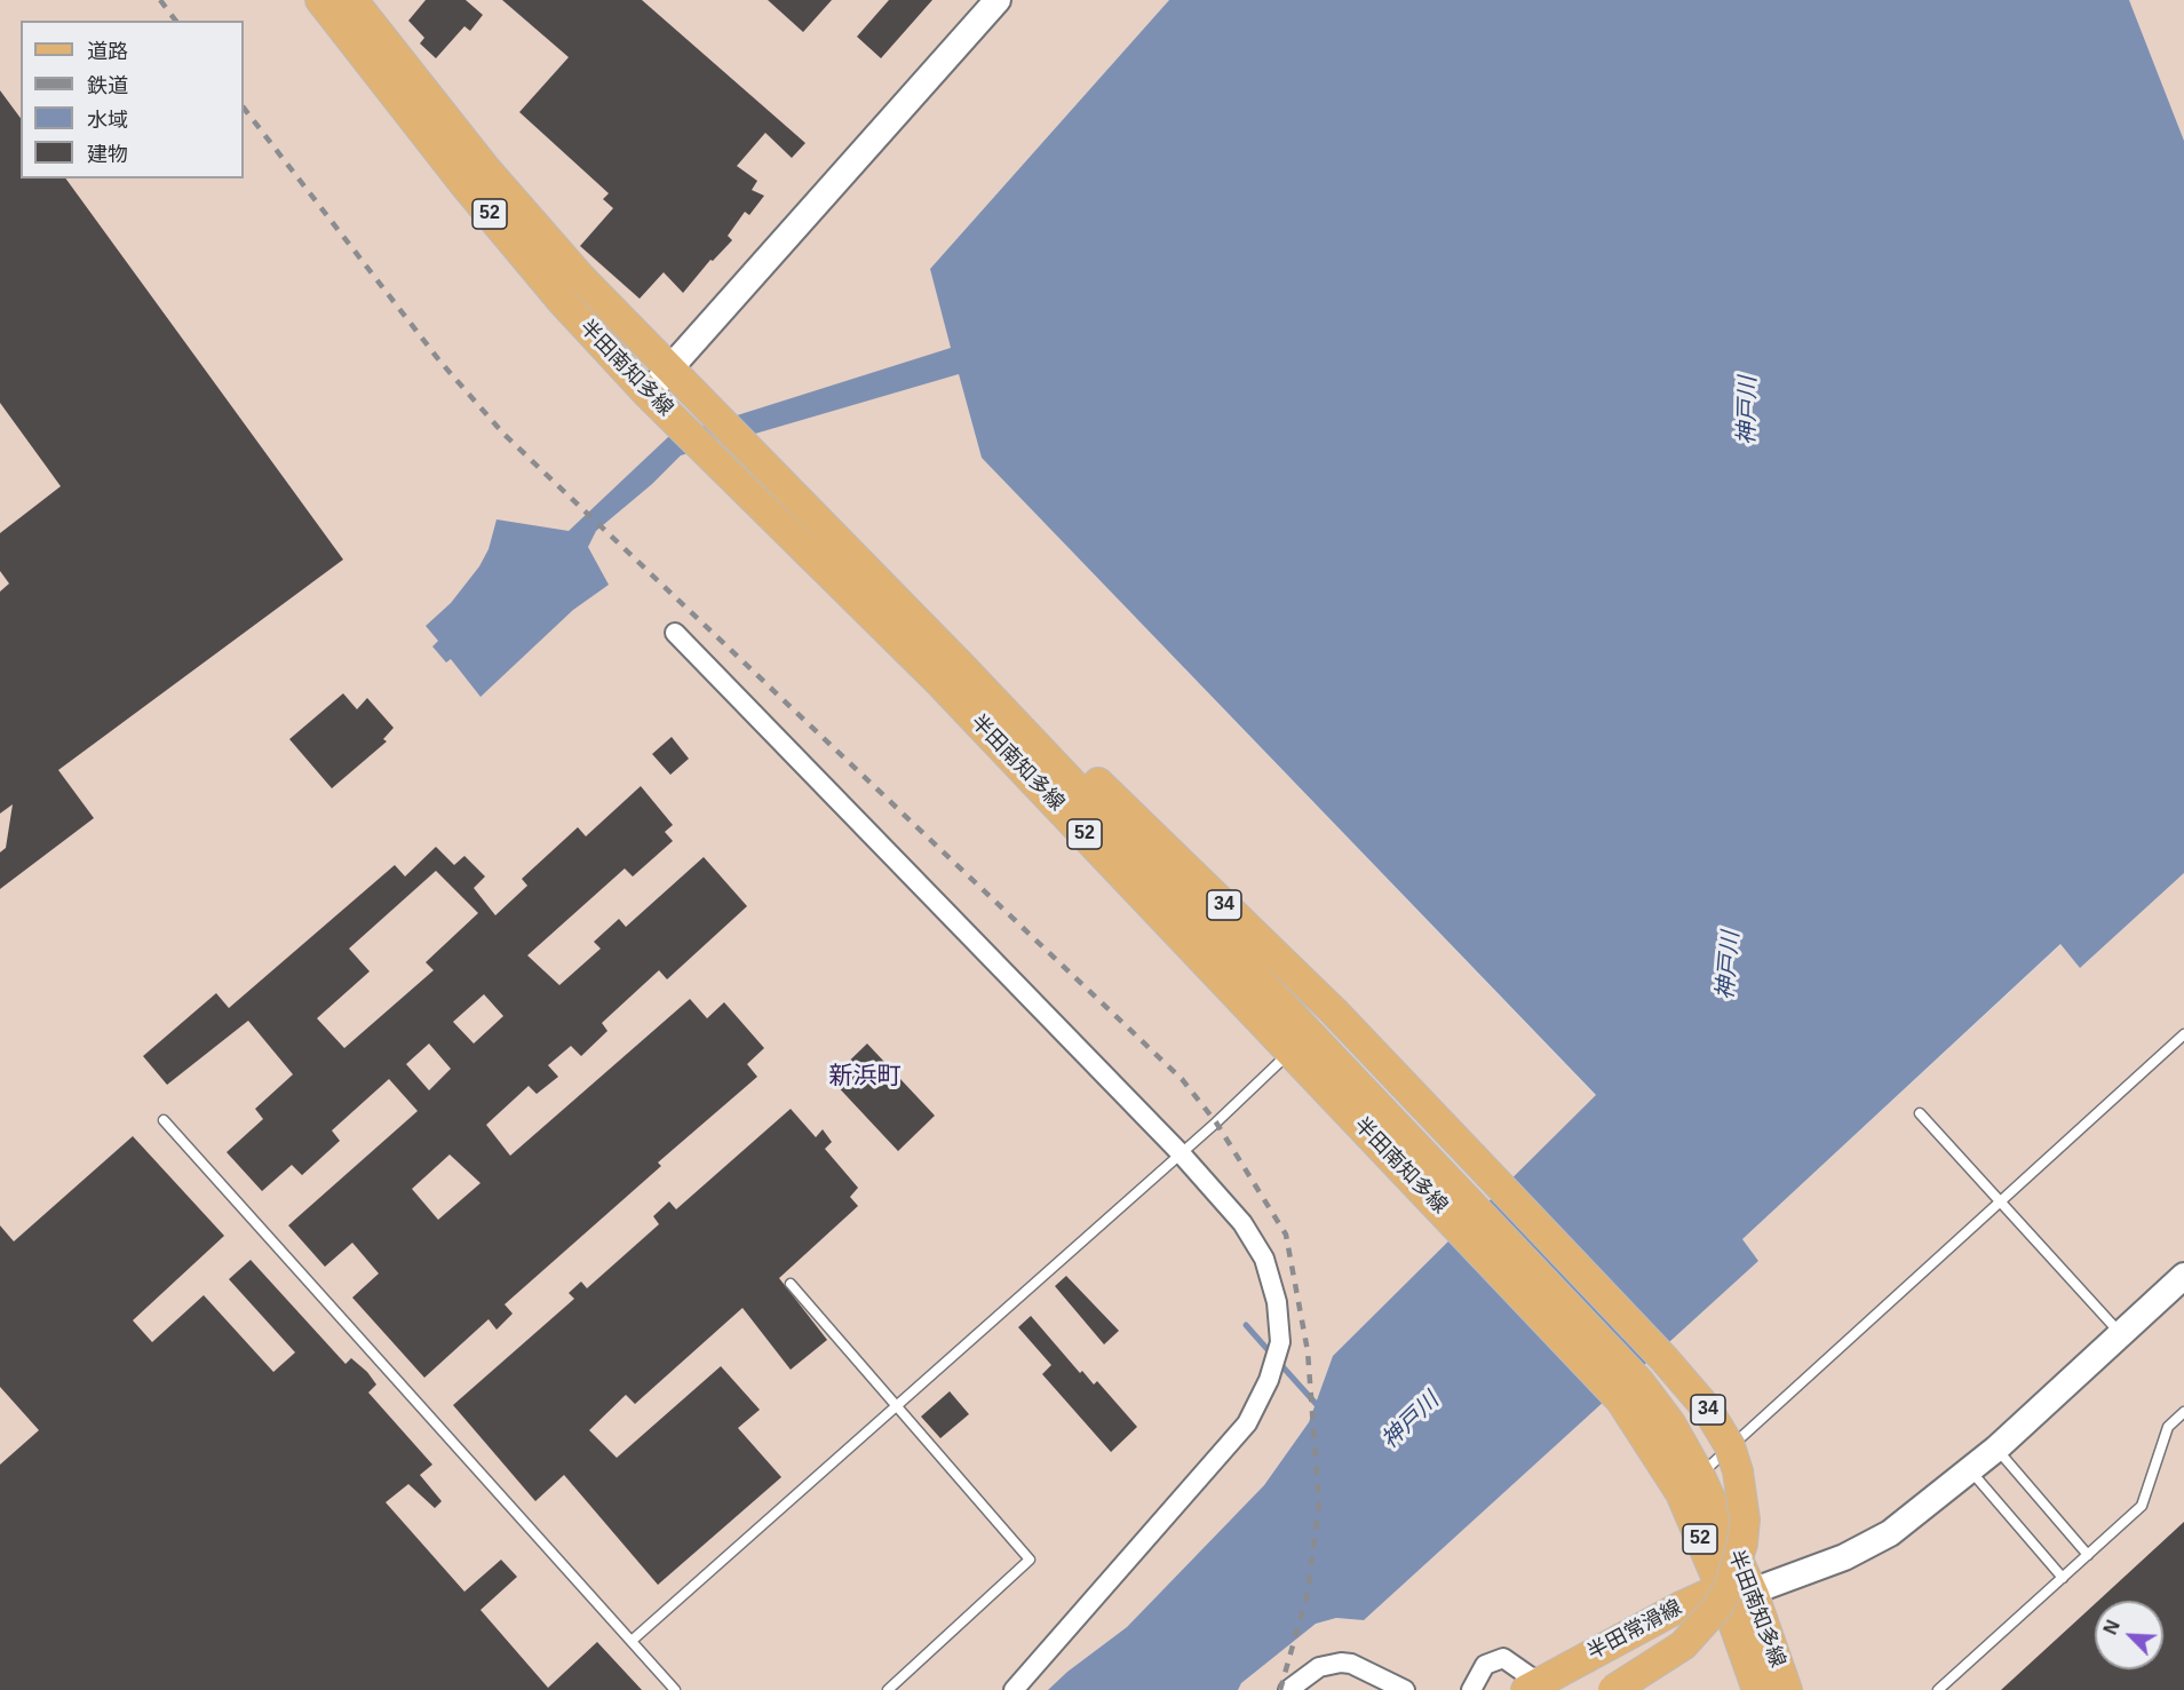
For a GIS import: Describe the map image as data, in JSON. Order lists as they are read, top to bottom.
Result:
{
  "streets": {
    "main road": [
      "52",
      "半田南知多線",
      "34",
      "半田常滑線"
    ]
  },
  "crossings": [
    ["半田南知多線", "34"],
    ["半田南知多線", "半田常滑線"]
  ],
  "districts": ["新浜町"],
  "water": ["神戸川"],
  "legend": [
    "道路",
    "鉄道",
    "水域",
    "建物"
  ],
  "north": "top left"
}
